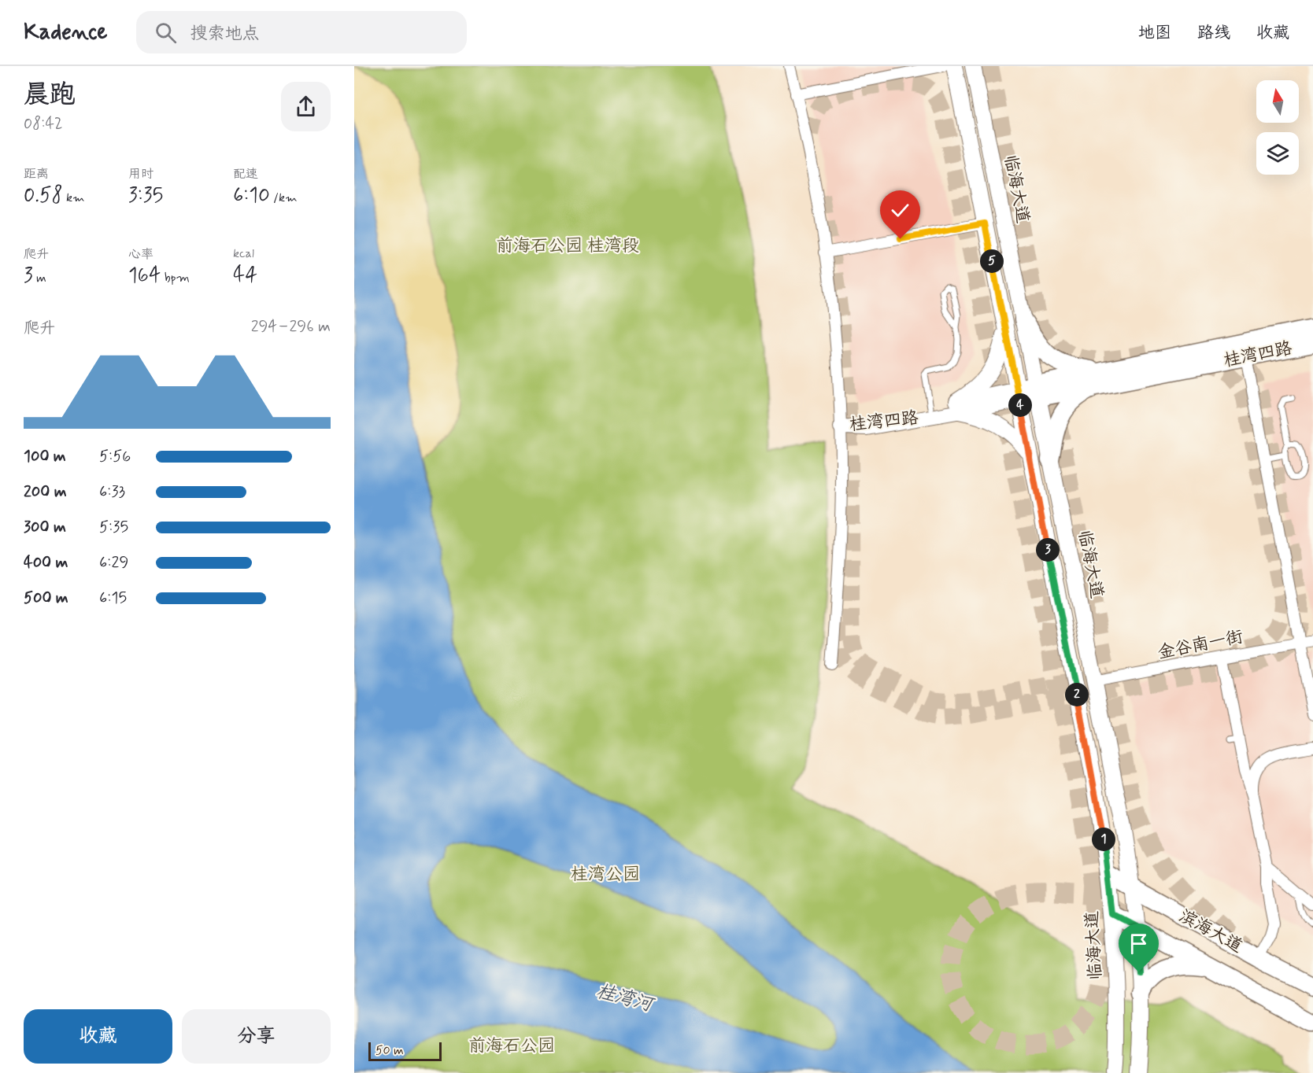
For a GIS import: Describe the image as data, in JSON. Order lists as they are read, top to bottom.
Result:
{
  "streets": {
    "main road": ["临海大道", "桂湾四路", "滨海大道"],
    "street": ["金谷南一街"]
  },
  "crossings": [
    ["临海大道", "桂湾四路"],
    ["临海大道", "金谷南一街"],
    ["临海大道", "滨海大道"]
  ],
  "water": ["桂湾河"],
  "parks": ["前海石公园 桂湾段", "桂湾公园", "前海石公园"],
  "scale_bar": "50 m",
  "north": "top",
  "page": {
    "header": "Kadence",
    "search": "搜索地点",
    "nav": ["地图", "路线", "收藏"],
    "heading": ["晨跑", "08:42"],
    "stats": [
      ["距离", "0.58 km"],
      ["用时", "3:35"],
      ["配速", "6:10 /km"],
      ["爬升", "3 m"],
      ["心率", "164 bpm"],
      ["kcal", "44"]
    ],
    "pins": [
      "5",
      "4",
      "3",
      "2",
      "1"
    ],
    "chart": ["爬升", "294–296 m"],
    "list": [
      {
        "name": "100 m",
        "note": "5:56"
      },
      {
        "name": "200 m",
        "note": "6:33"
      },
      {
        "name": "300 m",
        "note": "5:35"
      },
      {
        "name": "400 m",
        "note": "6:29"
      },
      {
        "name": "500 m",
        "note": "6:15"
      }
    ],
    "buttons": ["收藏", "分享"],
    "scale": "50 m"
  }
}
